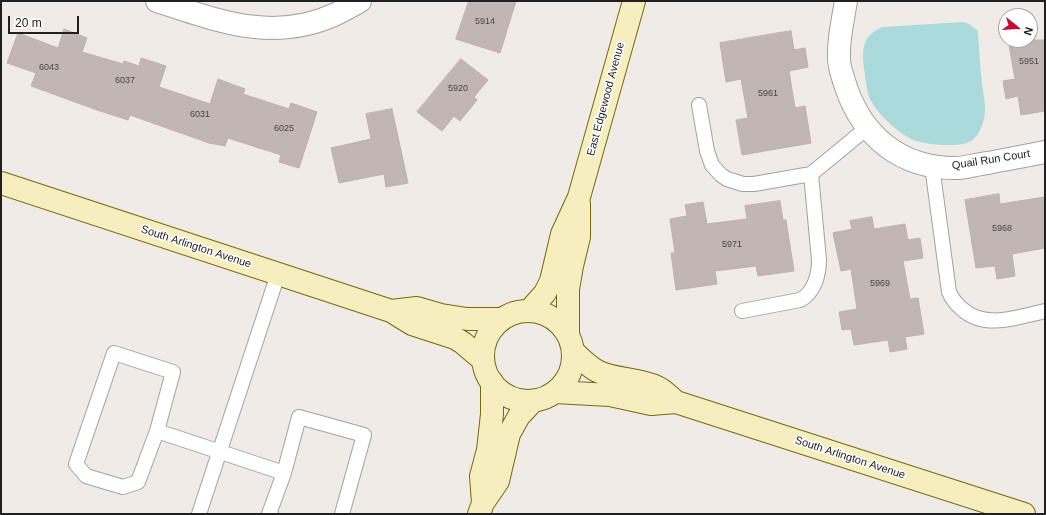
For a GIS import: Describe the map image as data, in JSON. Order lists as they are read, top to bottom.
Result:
{
  "streets": {
    "main road": ["East Edgewood Avenue", "South Arlington Avenue"],
    "street": ["Quail Run Court"]
  },
  "house_numbers": [
    "5914",
    "5951",
    "6043",
    "6037",
    "5920",
    "5961",
    "6031",
    "6025",
    "5968",
    "5971",
    "5969"
  ],
  "scale_bar": "20 m",
  "north": "right"
}
